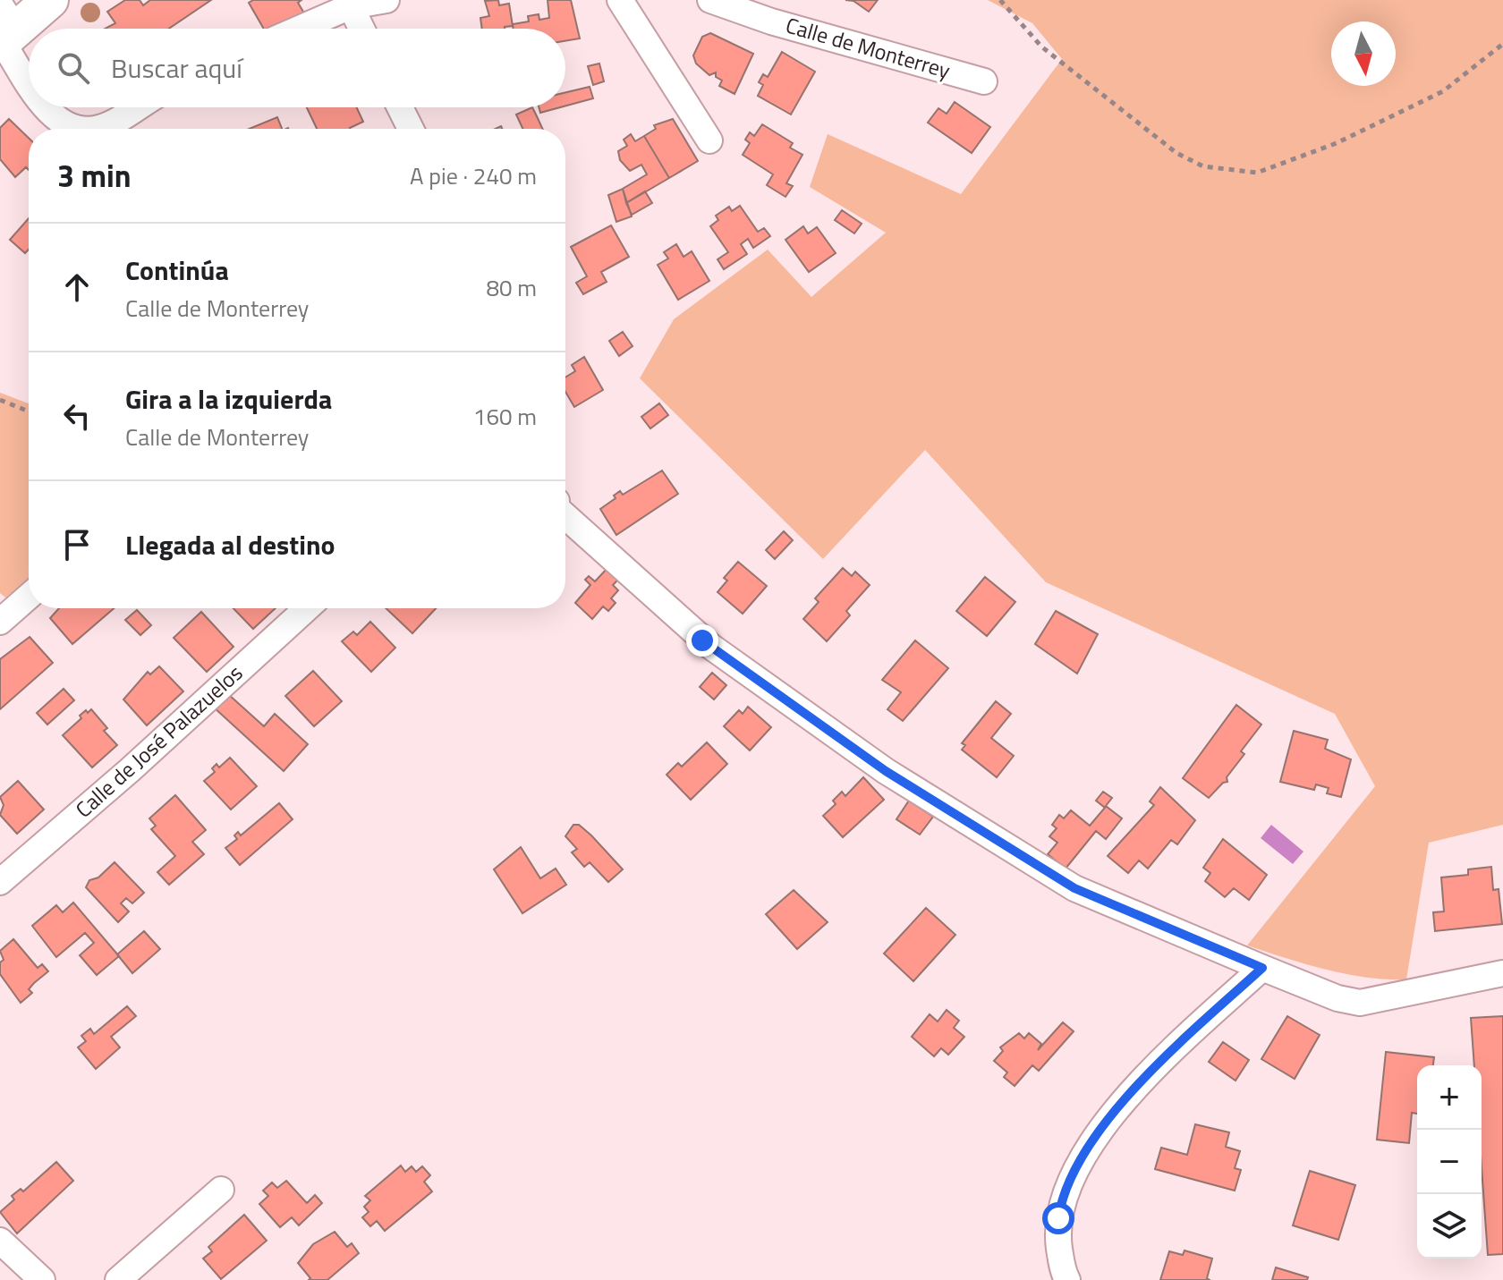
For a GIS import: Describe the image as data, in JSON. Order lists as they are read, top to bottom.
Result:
{
  "streets": {
    "street": ["Calle de Monterrey", "Calle de José Palazuelos"]
  },
  "north": "bottom",
  "page": {
    "search": "Buscar aquí",
    "heading": ["3 min", "A pie · 240 m"],
    "list": [
      ["Continúa", "Calle de Monterrey", "80 m"],
      ["Gira a la izquierda", "Calle de Monterrey", "160 m"],
      "Llegada al destino"
    ],
    "map_buttons": ["+", "−"]
  }
}
